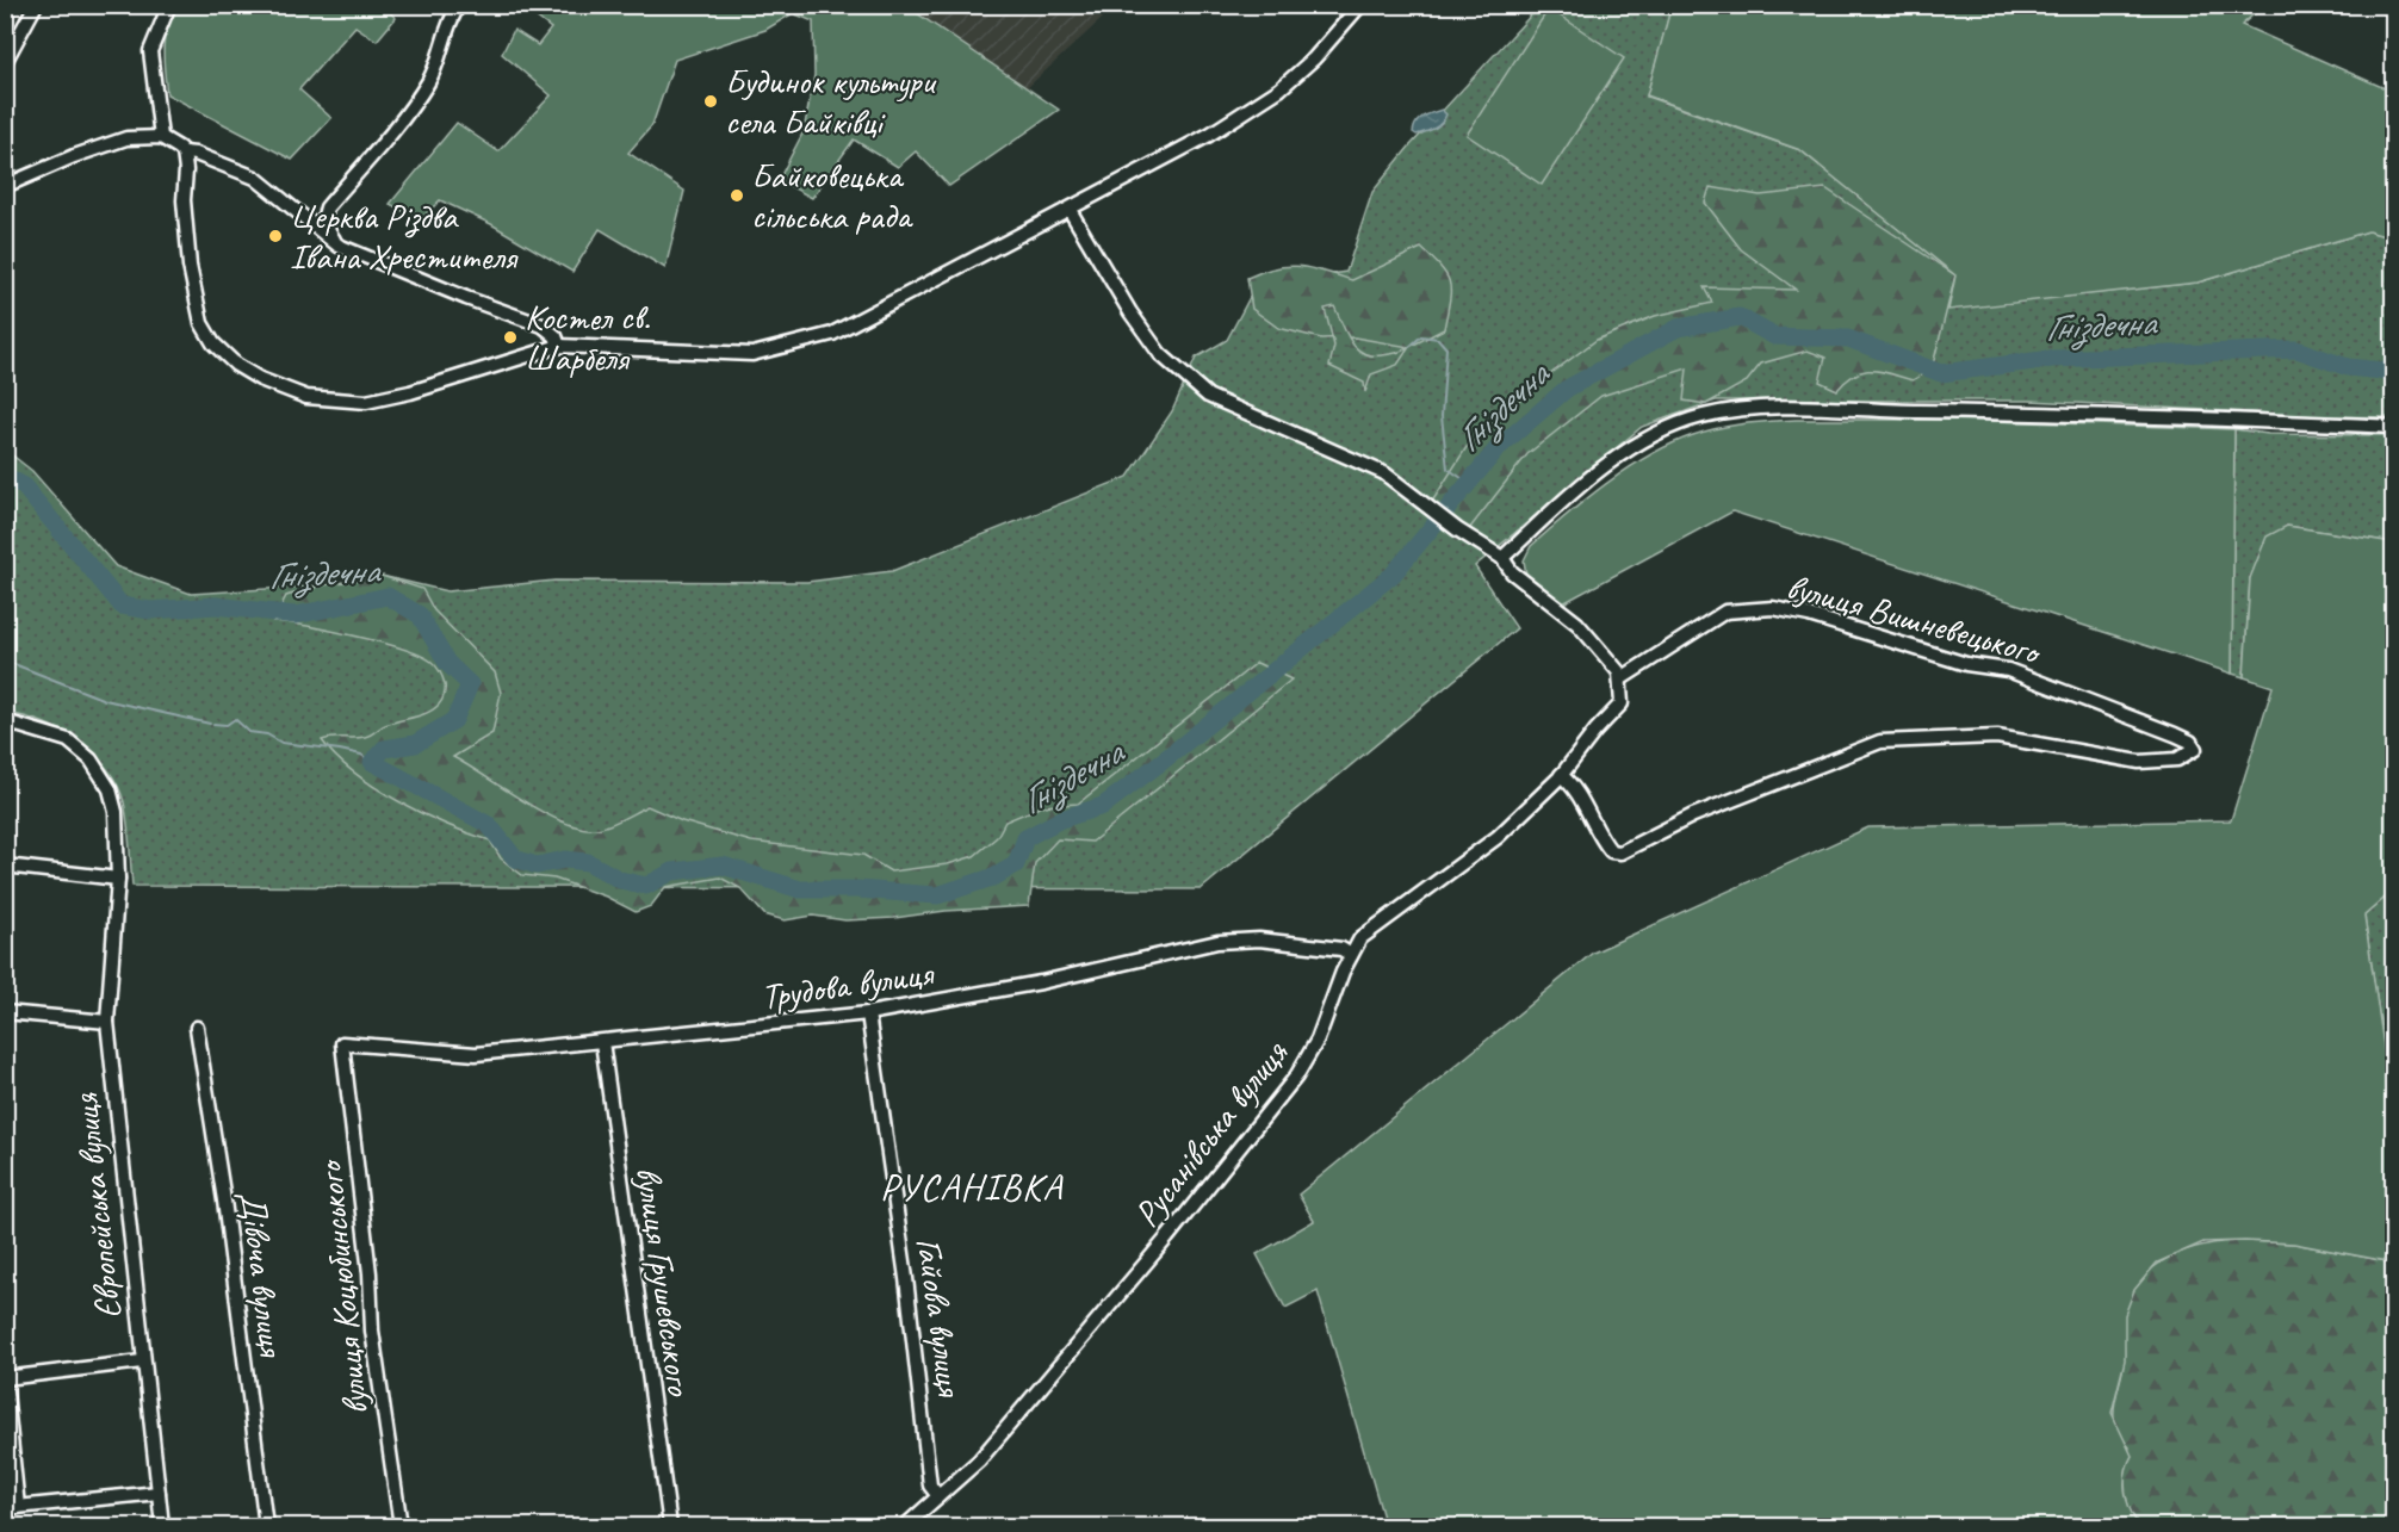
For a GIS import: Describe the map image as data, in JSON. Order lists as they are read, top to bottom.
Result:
{
  "streets": {
    "street": [
      "вулиця Вишневецького",
      "Трудова вулиця",
      "Русанівська вулиця",
      "Європейська вулиця",
      "Дівоча вулиця",
      "вулиця Грушевського",
      "вулиця Коцюбинського",
      "Гайова вулиця"
    ]
  },
  "crossings": [
    ["вулиця Вишневецького", "Русанівська вулиця"],
    ["Трудова вулиця", "Русанівська вулиця"],
    ["Трудова вулиця", "вулиця Грушевського"],
    ["Трудова вулиця", "вулиця Коцюбинського"],
    ["Трудова вулиця", "Гайова вулиця"],
    ["Русанівська вулиця", "Гайова вулиця"]
  ],
  "districts": ["РУСАНІВКА"],
  "water": ["Гніздечна"],
  "places": [
    "Будинок культури села Байківці",
    "Байковецька сільська рада",
    "Церква Різдва Івана Хрестителя",
    "Костел св. Шарбеля"
  ]
}
